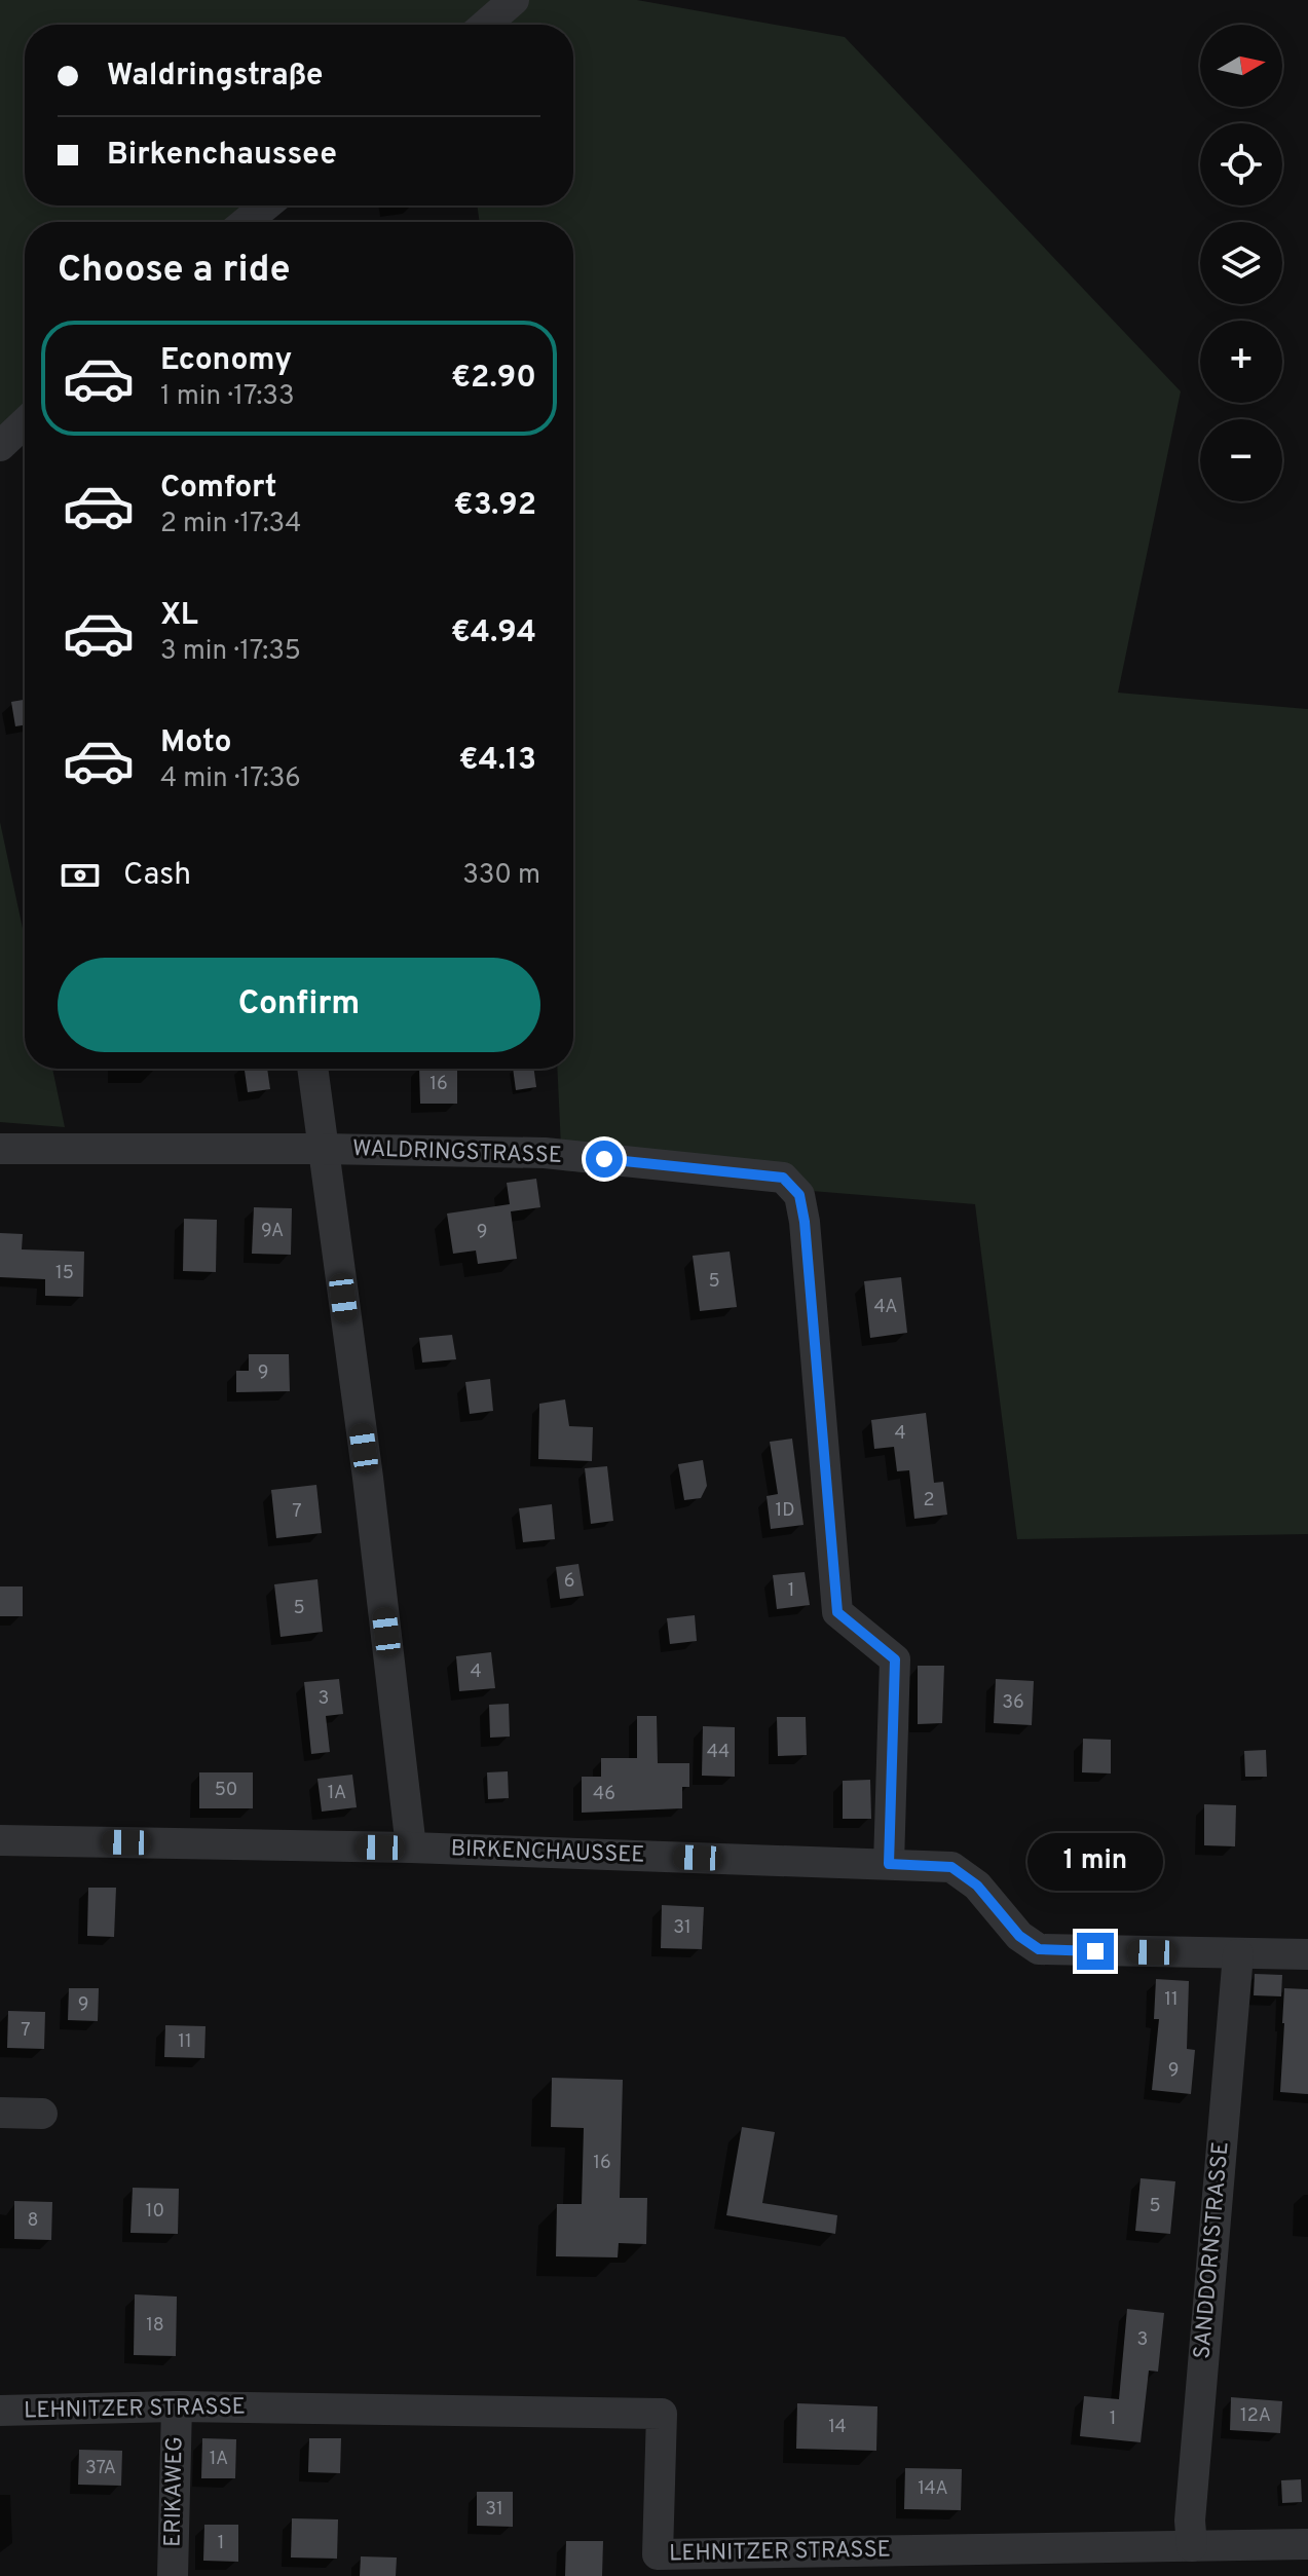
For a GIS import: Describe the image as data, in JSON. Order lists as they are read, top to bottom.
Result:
{
  "streets": {
    "street": [
      "WALDRINGSTRASSE",
      "BIRKENCHAUSSEE",
      "SANDDORNSTRASSE",
      "LEHNITZER STRASSE",
      "ERIKAWEG"
    ]
  },
  "crossings": [
    ["WALDRINGSTRASSE", "BIRKENCHAUSSEE"],
    ["BIRKENCHAUSSEE", "SANDDORNSTRASSE"],
    ["SANDDORNSTRASSE", "LEHNITZER STRASSE"],
    ["LEHNITZER STRASSE", "ERIKAWEG"]
  ],
  "house_numbers": [
    "16",
    "9A",
    "9",
    "15",
    "5",
    "4A",
    "9",
    "4",
    "2",
    "1D",
    "7",
    "6",
    "1",
    "5",
    "4",
    "3",
    "36",
    "44",
    "50",
    "1A",
    "46",
    "31",
    "11",
    "9",
    "7",
    "11",
    "9",
    "16",
    "5",
    "10",
    "8",
    "18",
    "3",
    "12A",
    "1",
    "14",
    "1A",
    "37A",
    "14A",
    "31",
    "1"
  ],
  "north": "right",
  "page": {
    "map_buttons": ["+", "−"],
    "banner": ["Waldringstraße", "Birkenchaussee"],
    "heading": "Choose a ride",
    "list": [
      {
        "name": "Economy",
        "note": "1 min · 17:33",
        "value": "€2.90"
      },
      {
        "name": "Comfort",
        "note": "2 min · 17:34",
        "value": "€3.92"
      },
      {
        "name": "XL",
        "note": "3 min · 17:35",
        "value": "€4.94"
      },
      {
        "name": "Moto",
        "note": "4 min · 17:36",
        "value": "€4.13"
      }
    ],
    "pay": ["Cash", "330 m"],
    "buttons": "Confirm",
    "bubble": "1 min"
  }
}
